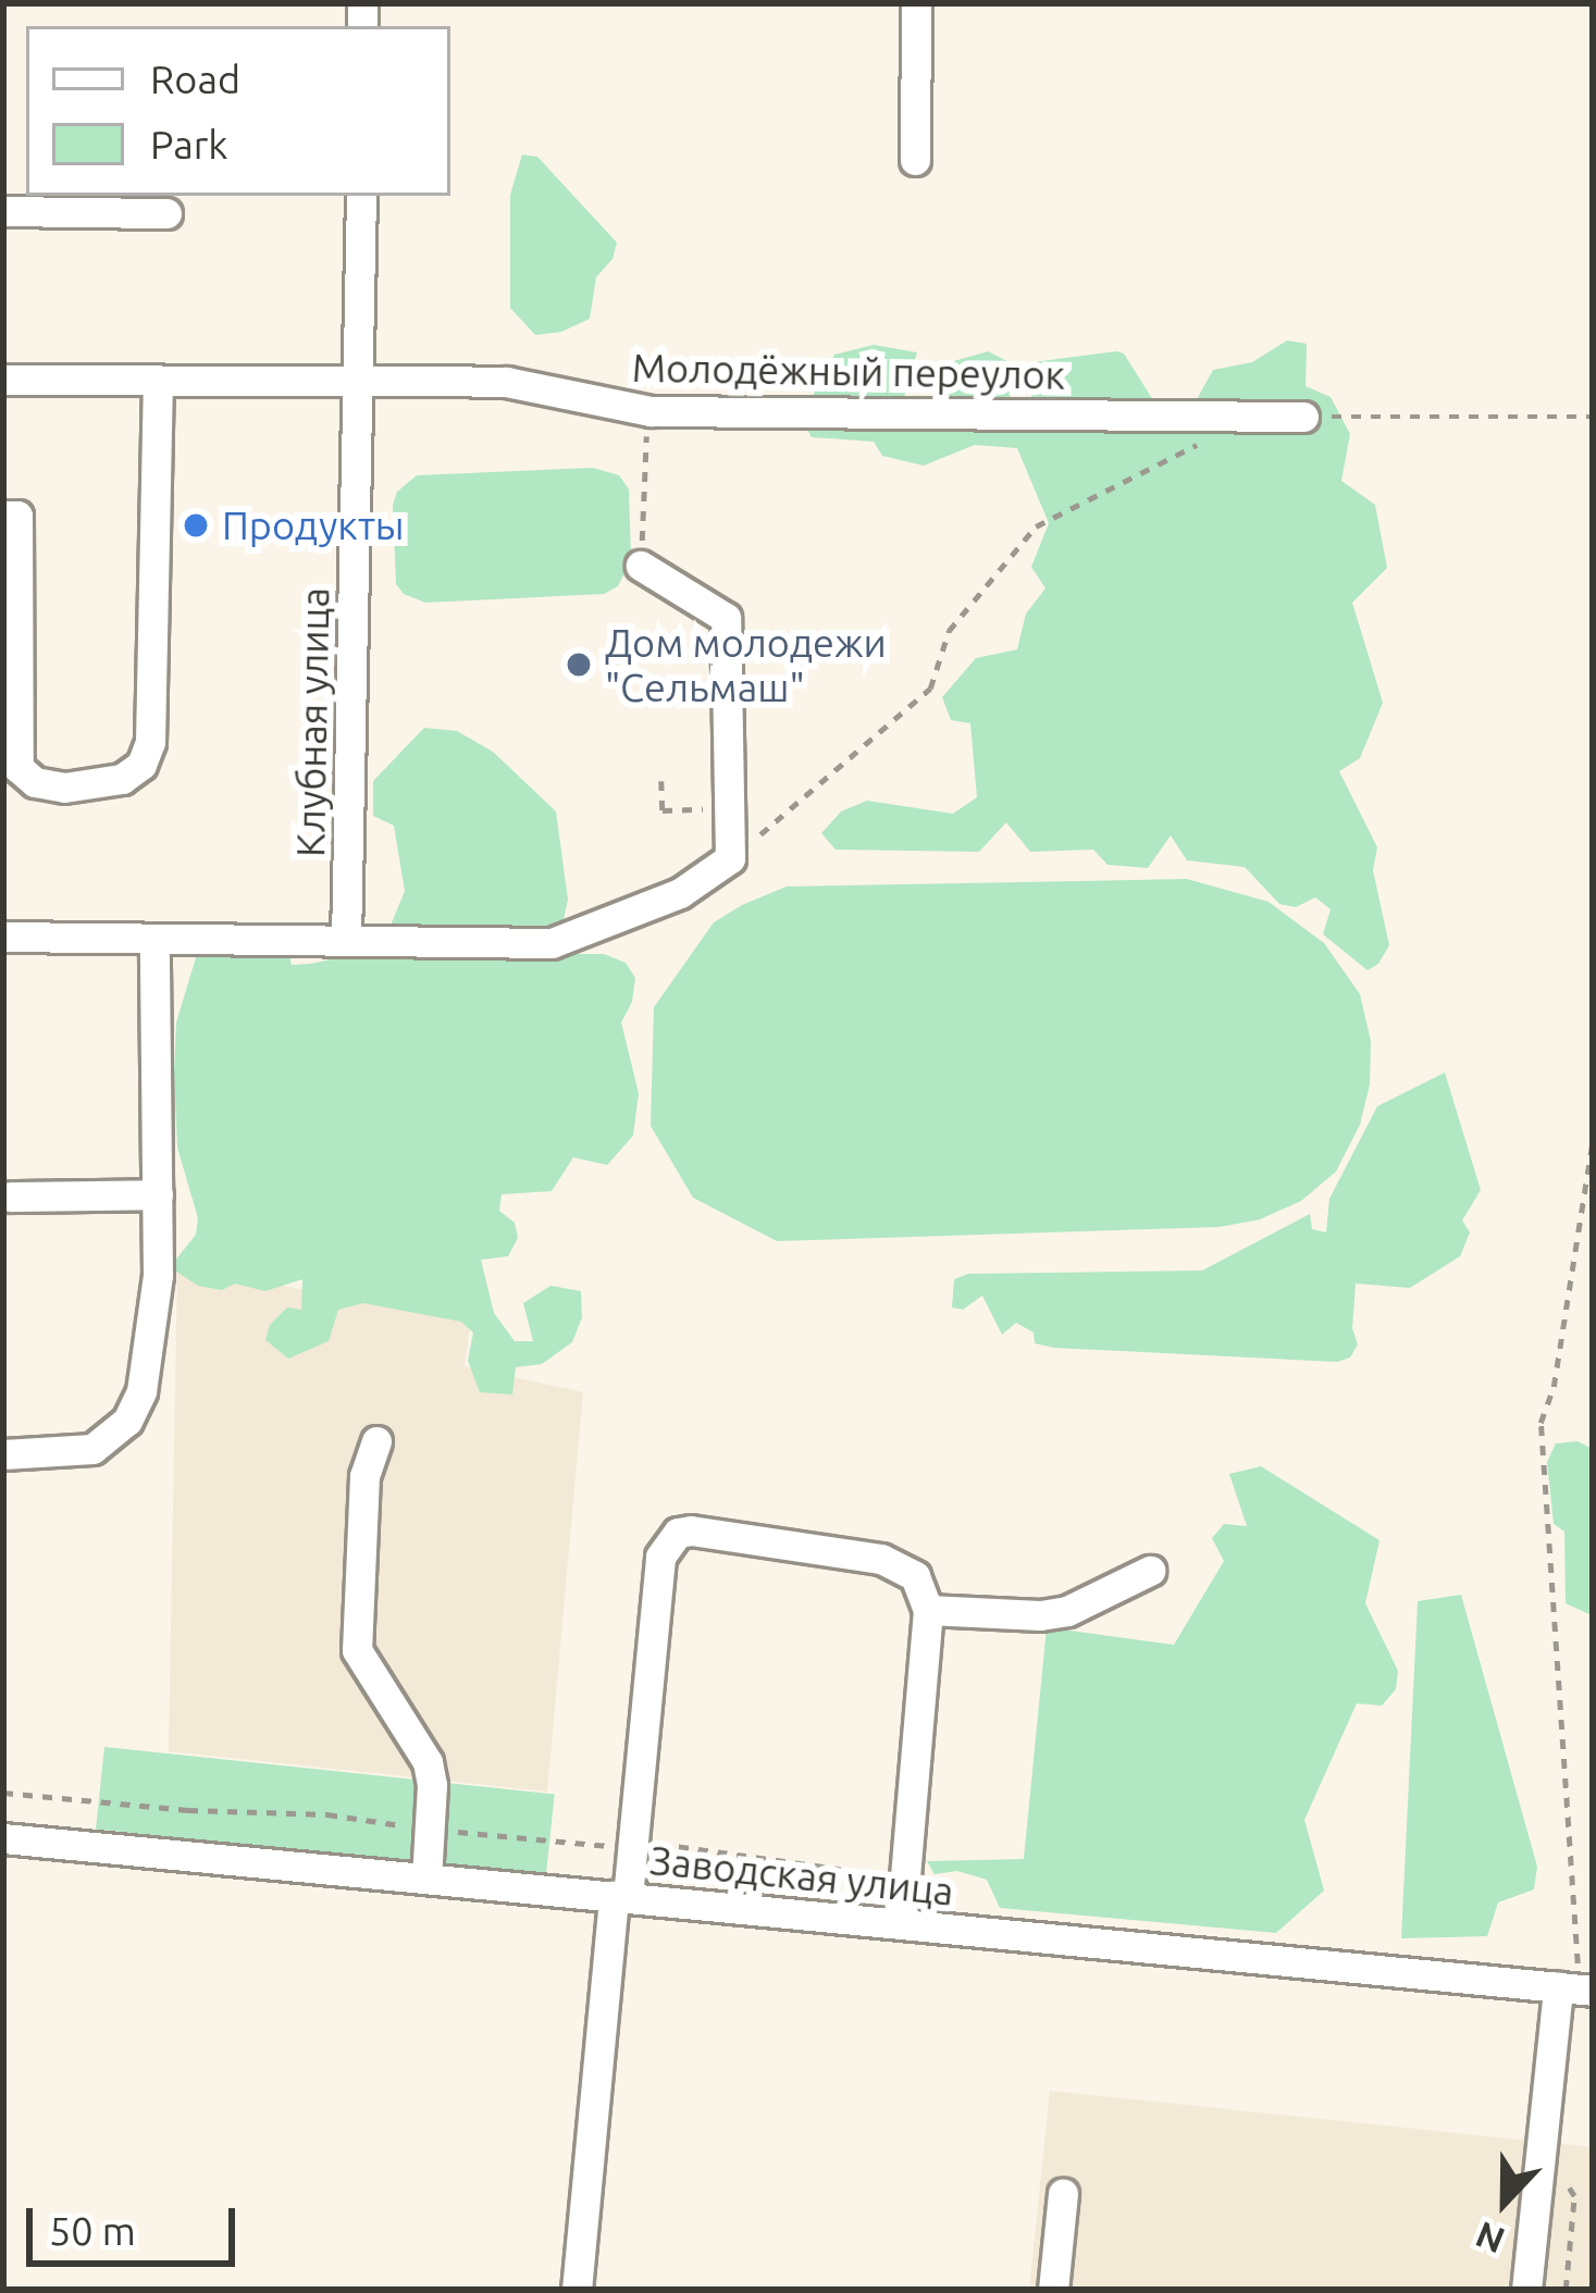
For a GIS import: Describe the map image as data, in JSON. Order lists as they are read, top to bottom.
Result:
{
  "streets": {
    "street": ["Молодёжный переулок", "Клубная улица", "Заводская улица"]
  },
  "crossings": [
    ["Молодёжный переулок", "Клубная улица"]
  ],
  "places": ["Продукты", "Дом молодежи \"Сельмаш\""],
  "legend": ["Road", "Park"],
  "scale_bar": "50 m",
  "north": "bottom"
}
